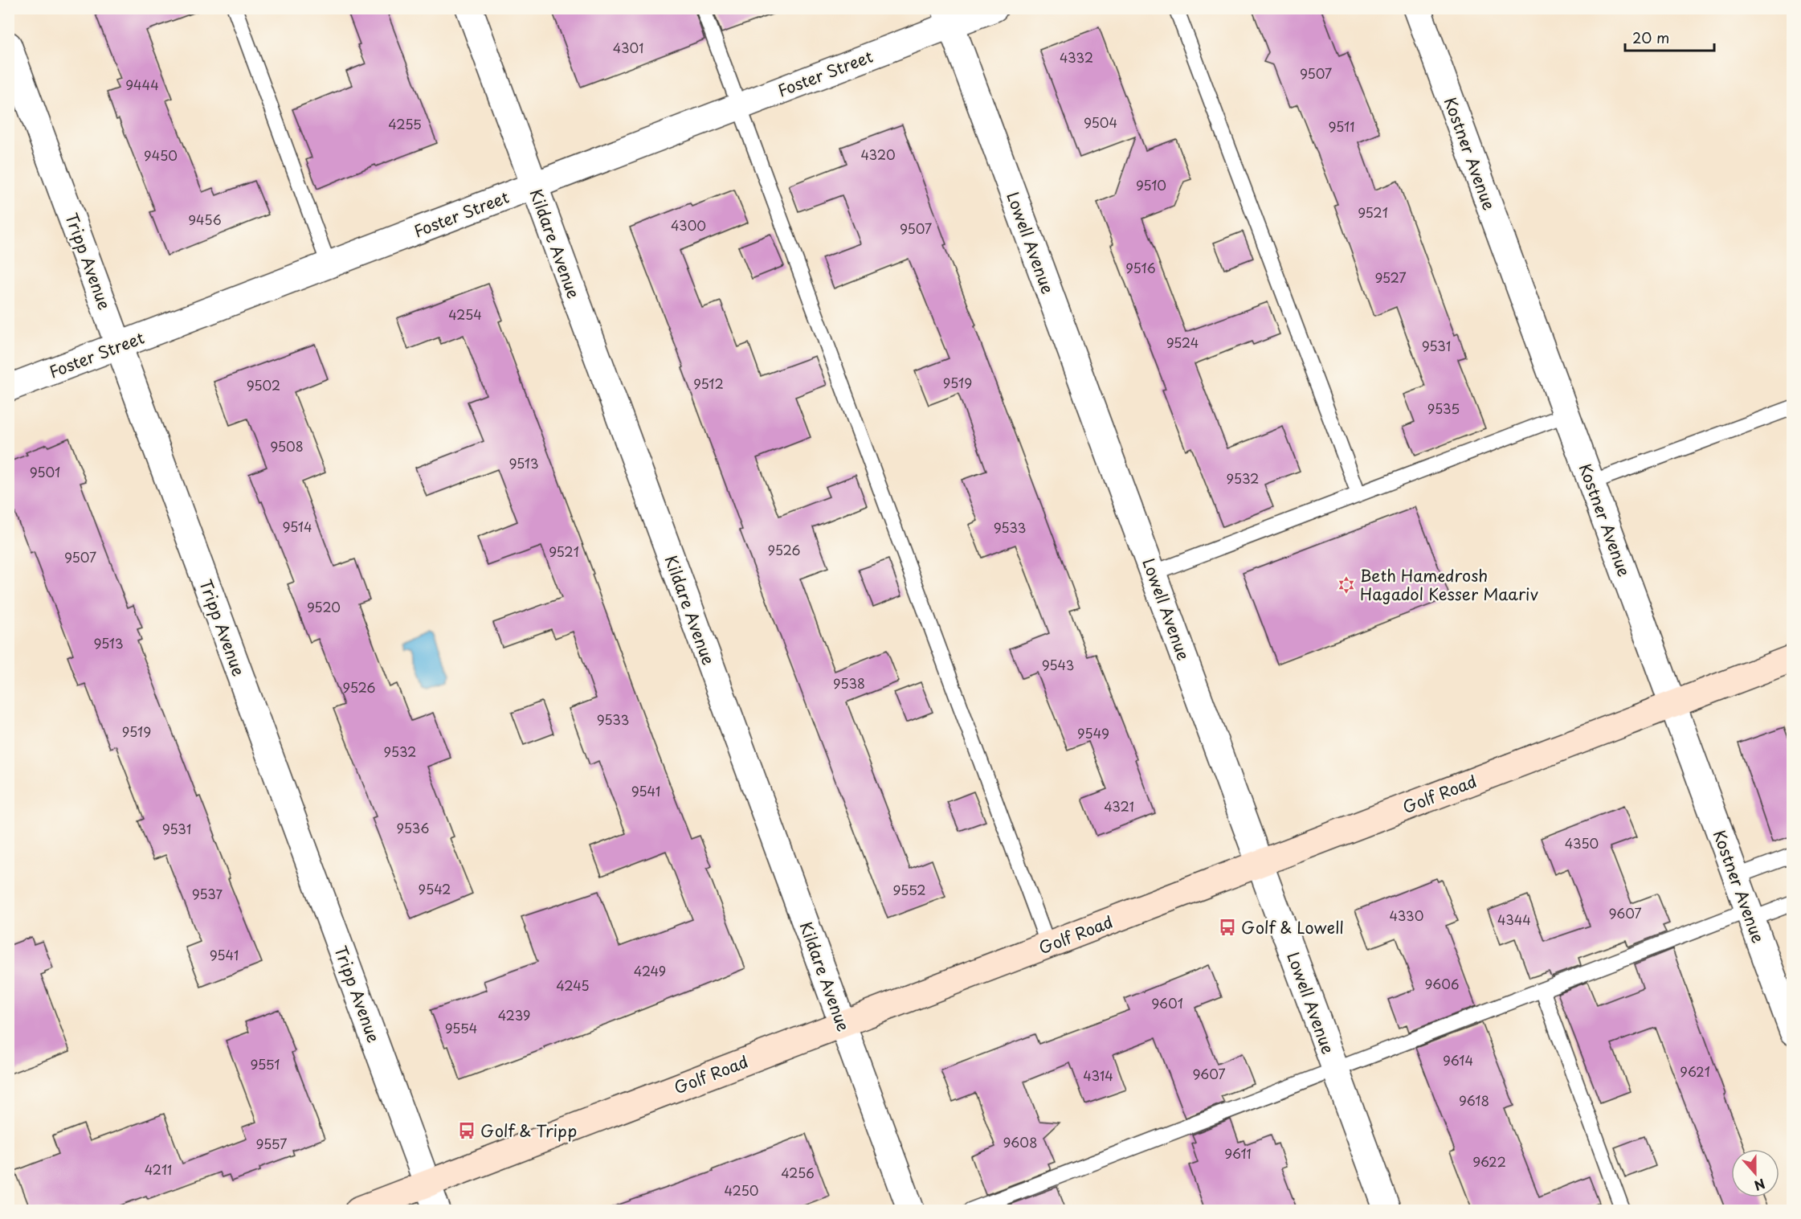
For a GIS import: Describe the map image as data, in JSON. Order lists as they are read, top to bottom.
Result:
{
  "streets": {
    "main road": ["Golf Road"],
    "street": [
      "Foster Street",
      "Kostner Avenue",
      "Lowell Avenue",
      "Kildare Avenue",
      "Tripp Avenue"
    ]
  },
  "crossings": [
    ["Foster Street", "Lowell Avenue"],
    ["Foster Street", "Kildare Avenue"],
    ["Foster Street", "Tripp Avenue"],
    ["Kostner Avenue", "Golf Road"],
    ["Lowell Avenue", "Golf Road"],
    ["Kildare Avenue", "Golf Road"],
    ["Tripp Avenue", "Golf Road"]
  ],
  "places": {
    "synagogue": ["Beth Hamedrosh Hagadol Kesser Maariv"],
    "bus stop": ["Golf & Lowell", "Golf & Tripp"]
  },
  "house_numbers": [
    "4301",
    "4332",
    "9507",
    "9444",
    "9504",
    "4255",
    "9511",
    "4320",
    "9450",
    "9510",
    "9521",
    "9456",
    "4300",
    "9507",
    "9516",
    "9527",
    "4254",
    "9524",
    "9531",
    "9519",
    "9512",
    "9502",
    "9535",
    "9508",
    "9513",
    "9501",
    "9532",
    "9514",
    "9533",
    "9526",
    "9521",
    "9507",
    "9520",
    "9513",
    "9543",
    "9538",
    "9526",
    "9533",
    "9519",
    "9549",
    "9532",
    "9541",
    "4321",
    "9536",
    "9531",
    "4350",
    "9542",
    "9552",
    "9537",
    "9607",
    "4330",
    "4344",
    "9541",
    "4249",
    "9606",
    "4245",
    "9601",
    "4239",
    "9554",
    "9614",
    "9551",
    "9621",
    "9607",
    "4314",
    "9618",
    "9608",
    "9557",
    "9611",
    "9622",
    "4211",
    "4256",
    "4250"
  ],
  "scale_bar": "20 m",
  "north": "bottom"
}
